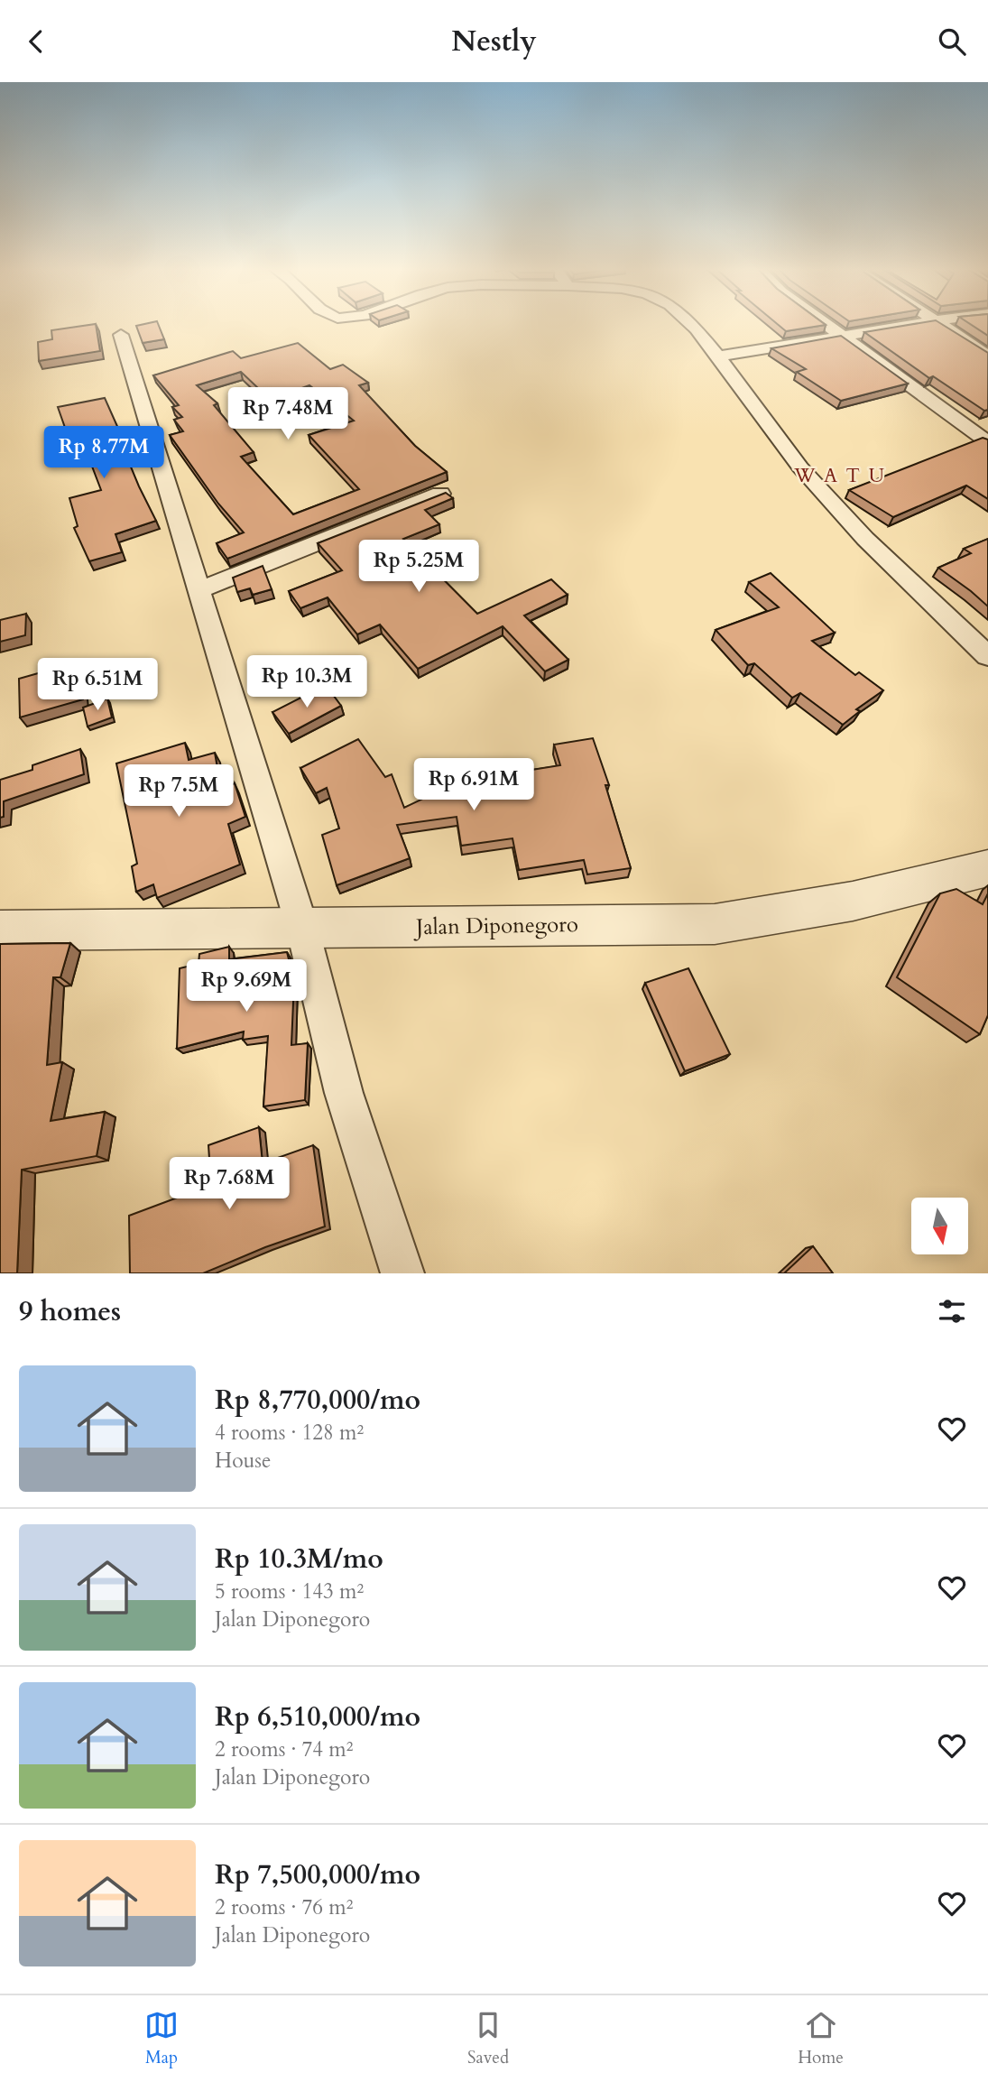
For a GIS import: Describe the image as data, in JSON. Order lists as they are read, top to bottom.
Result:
{
  "streets": {
    "street": ["Jalan Diponegoro"]
  },
  "districts": ["W A T U"],
  "north": "bottom",
  "page": {
    "header": "Nestly",
    "price": [
      "Rp 7.48M",
      "Rp 8.77M",
      "Rp 5.25M",
      "Rp 10.3M",
      "Rp 6.51M",
      "Rp 6.91M",
      "Rp 7.5M",
      "Rp 9.69M",
      "Rp 7.68M"
    ],
    "heading": "9 homes",
    "list": [
      {
        "name": "Rp 8,770,000/mo",
        "note": "4 rooms · 128 m² · House"
      },
      {
        "name": "Rp 10.3M/mo",
        "note": "5 rooms · 143 m² · Jalan Diponegoro"
      },
      {
        "name": "Rp 6,510,000/mo",
        "note": "2 rooms · 74 m² · Jalan Diponegoro"
      },
      {
        "name": "Rp 7,500,000/mo",
        "note": "2 rooms · 76 m² · Jalan Diponegoro"
      }
    ],
    "tabs": ["Map", "Saved", "Home"]
  }
}
